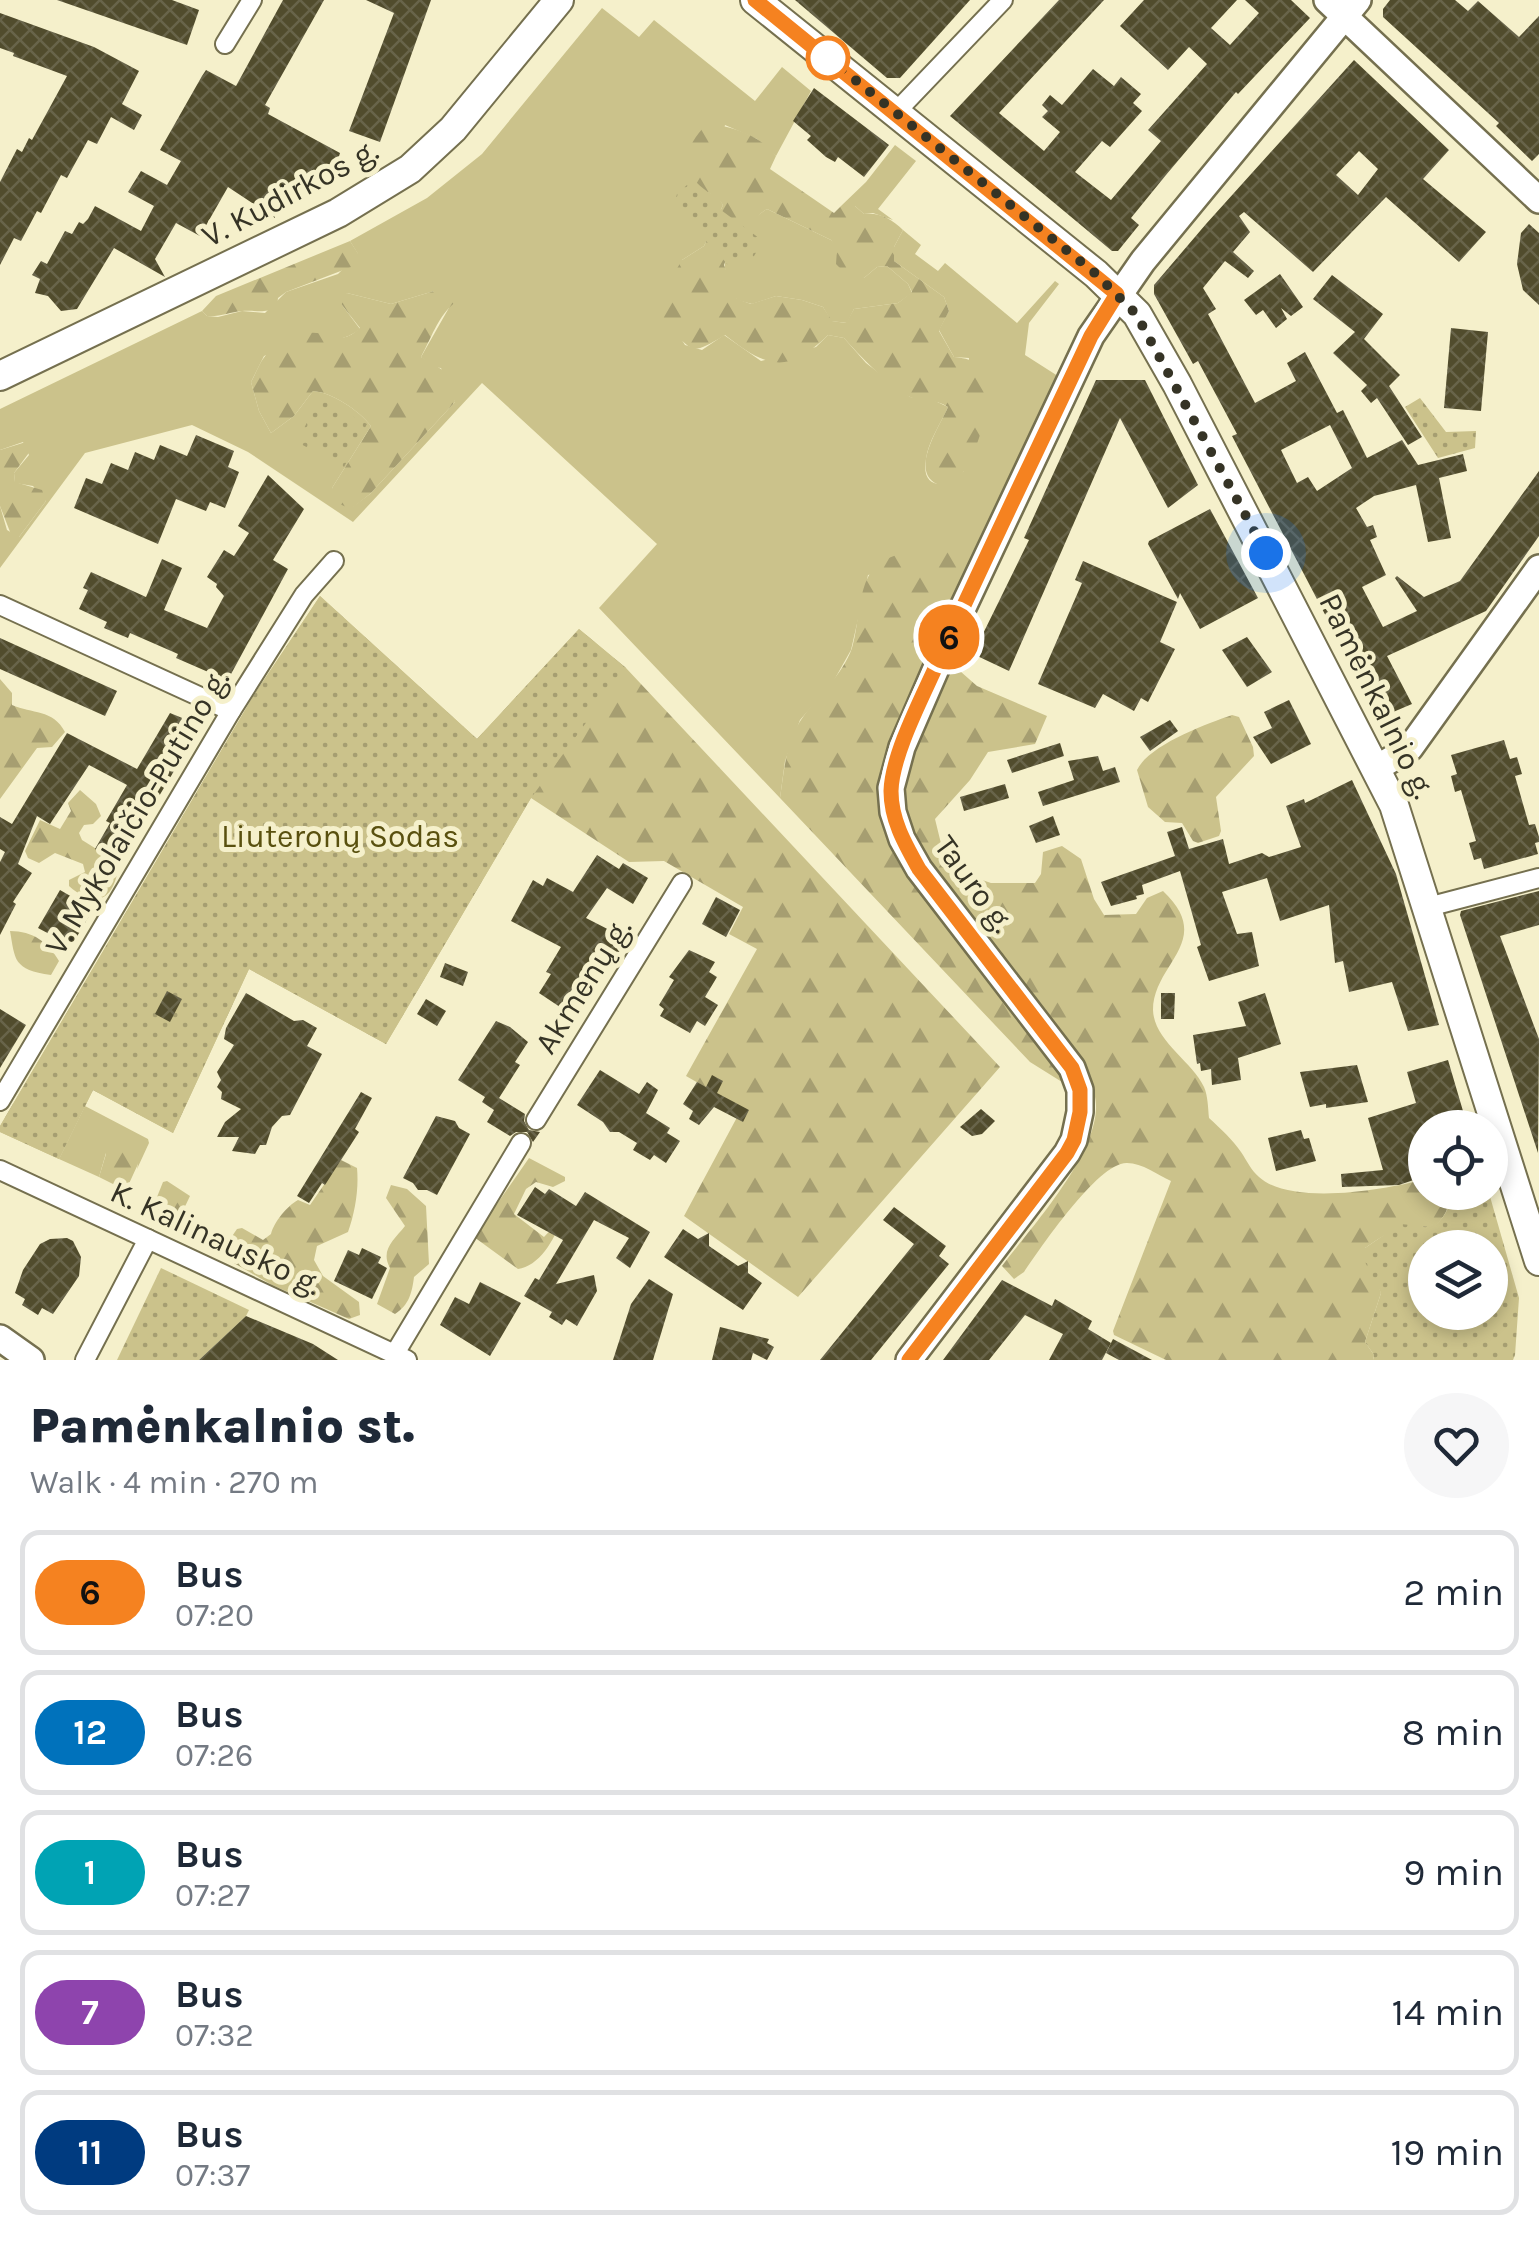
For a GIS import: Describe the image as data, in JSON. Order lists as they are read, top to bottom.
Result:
{
  "streets": {
    "main road": ["V. Kudirkos g.", "Pamėnkalnio g.", "Tauro g."],
    "street": ["V. Mykolaičio-Putino g.", "Akmenų g.", "K. Kalinausko g."]
  },
  "crossings": [
    ["Pamėnkalnio g.", "Tauro g."]
  ],
  "parks": ["Liuteronų Sodas"],
  "lines": ["bus line 6"],
  "page": {
    "on_map": "6",
    "heading": ["Pamėnkalnio st.", "Walk · 4 min · 270 m"],
    "list": [
      {
        "mark": "6",
        "name": "Bus",
        "note": "07:20",
        "value": "2 min"
      },
      {
        "mark": "12",
        "name": "Bus",
        "note": "07:26",
        "value": "8 min"
      },
      {
        "mark": "1",
        "name": "Bus",
        "note": "07:27",
        "value": "9 min"
      },
      {
        "mark": "7",
        "name": "Bus",
        "note": "07:32",
        "value": "14 min"
      },
      {
        "mark": "11",
        "name": "Bus",
        "note": "07:37",
        "value": "19 min"
      }
    ]
  }
}
